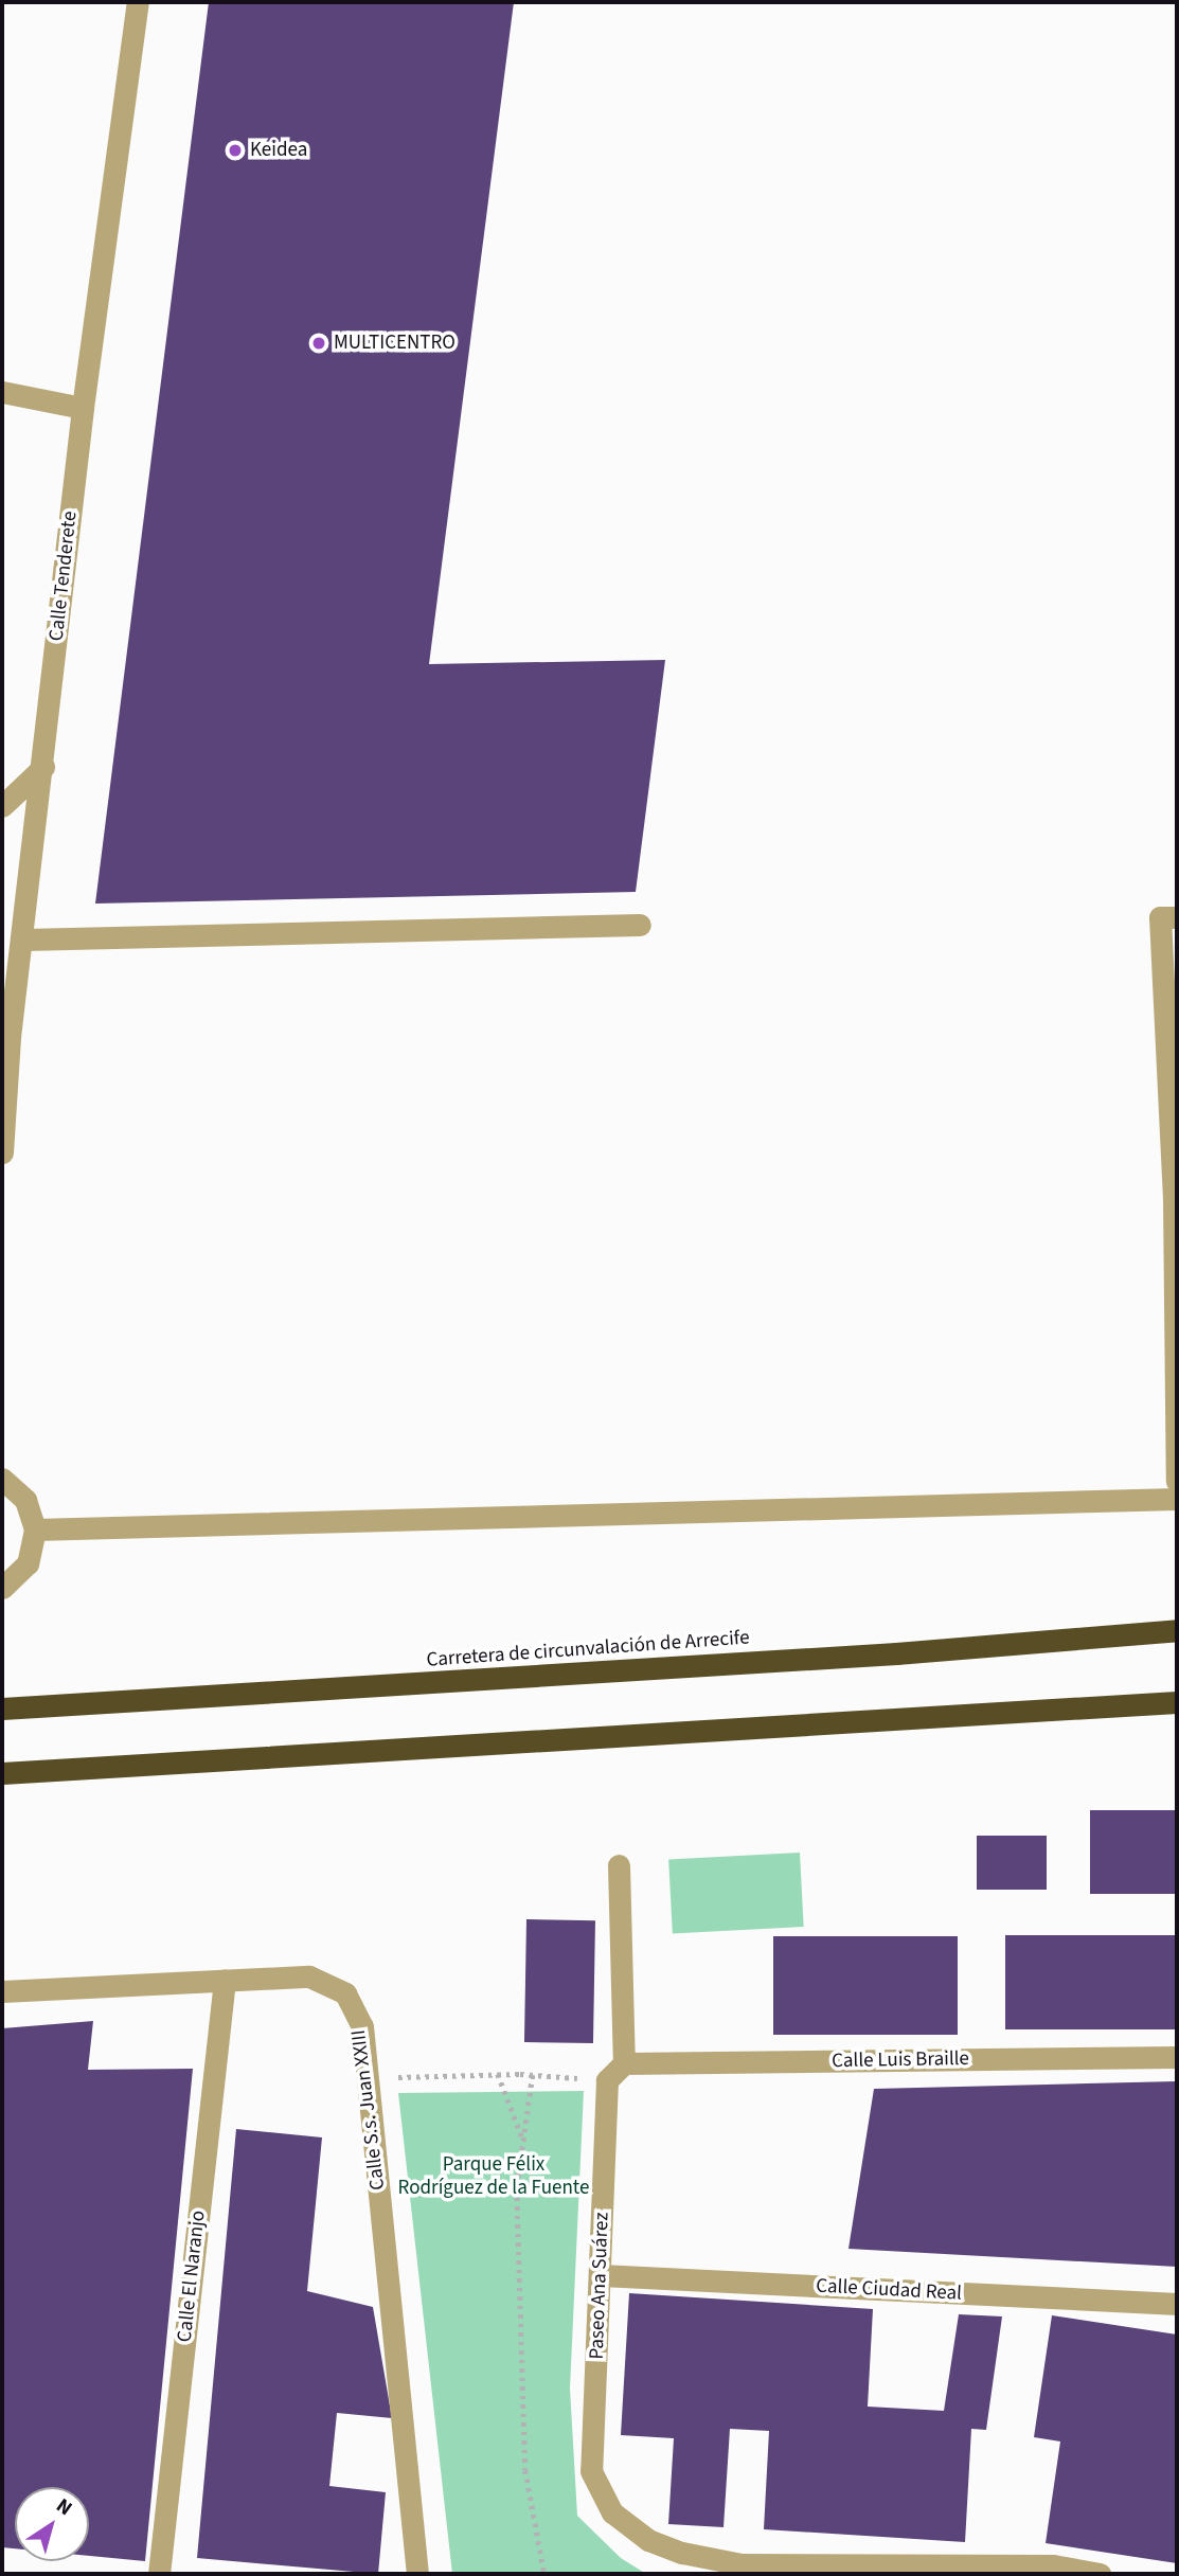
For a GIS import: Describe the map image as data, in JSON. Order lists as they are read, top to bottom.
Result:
{
  "streets": {
    "highway": ["Carretera de circunvalación de Arrecife"],
    "street": [
      "Calle Tenderete",
      "Calle Luis Braille",
      "Calle S.s. Juan XXIII",
      "Calle El Naranjo",
      "Paseo Ana Suárez",
      "Calle Ciudad Real"
    ]
  },
  "crossings": [
    ["Calle S.s. Juan XXIII", "Calle El Naranjo"],
    ["Paseo Ana Suárez", "Calle Ciudad Real"]
  ],
  "parks": ["Parque Félix Rodríguez de la Fuente"],
  "places": ["Keidea", "MULTICENTRO"],
  "north": "top right"
}
